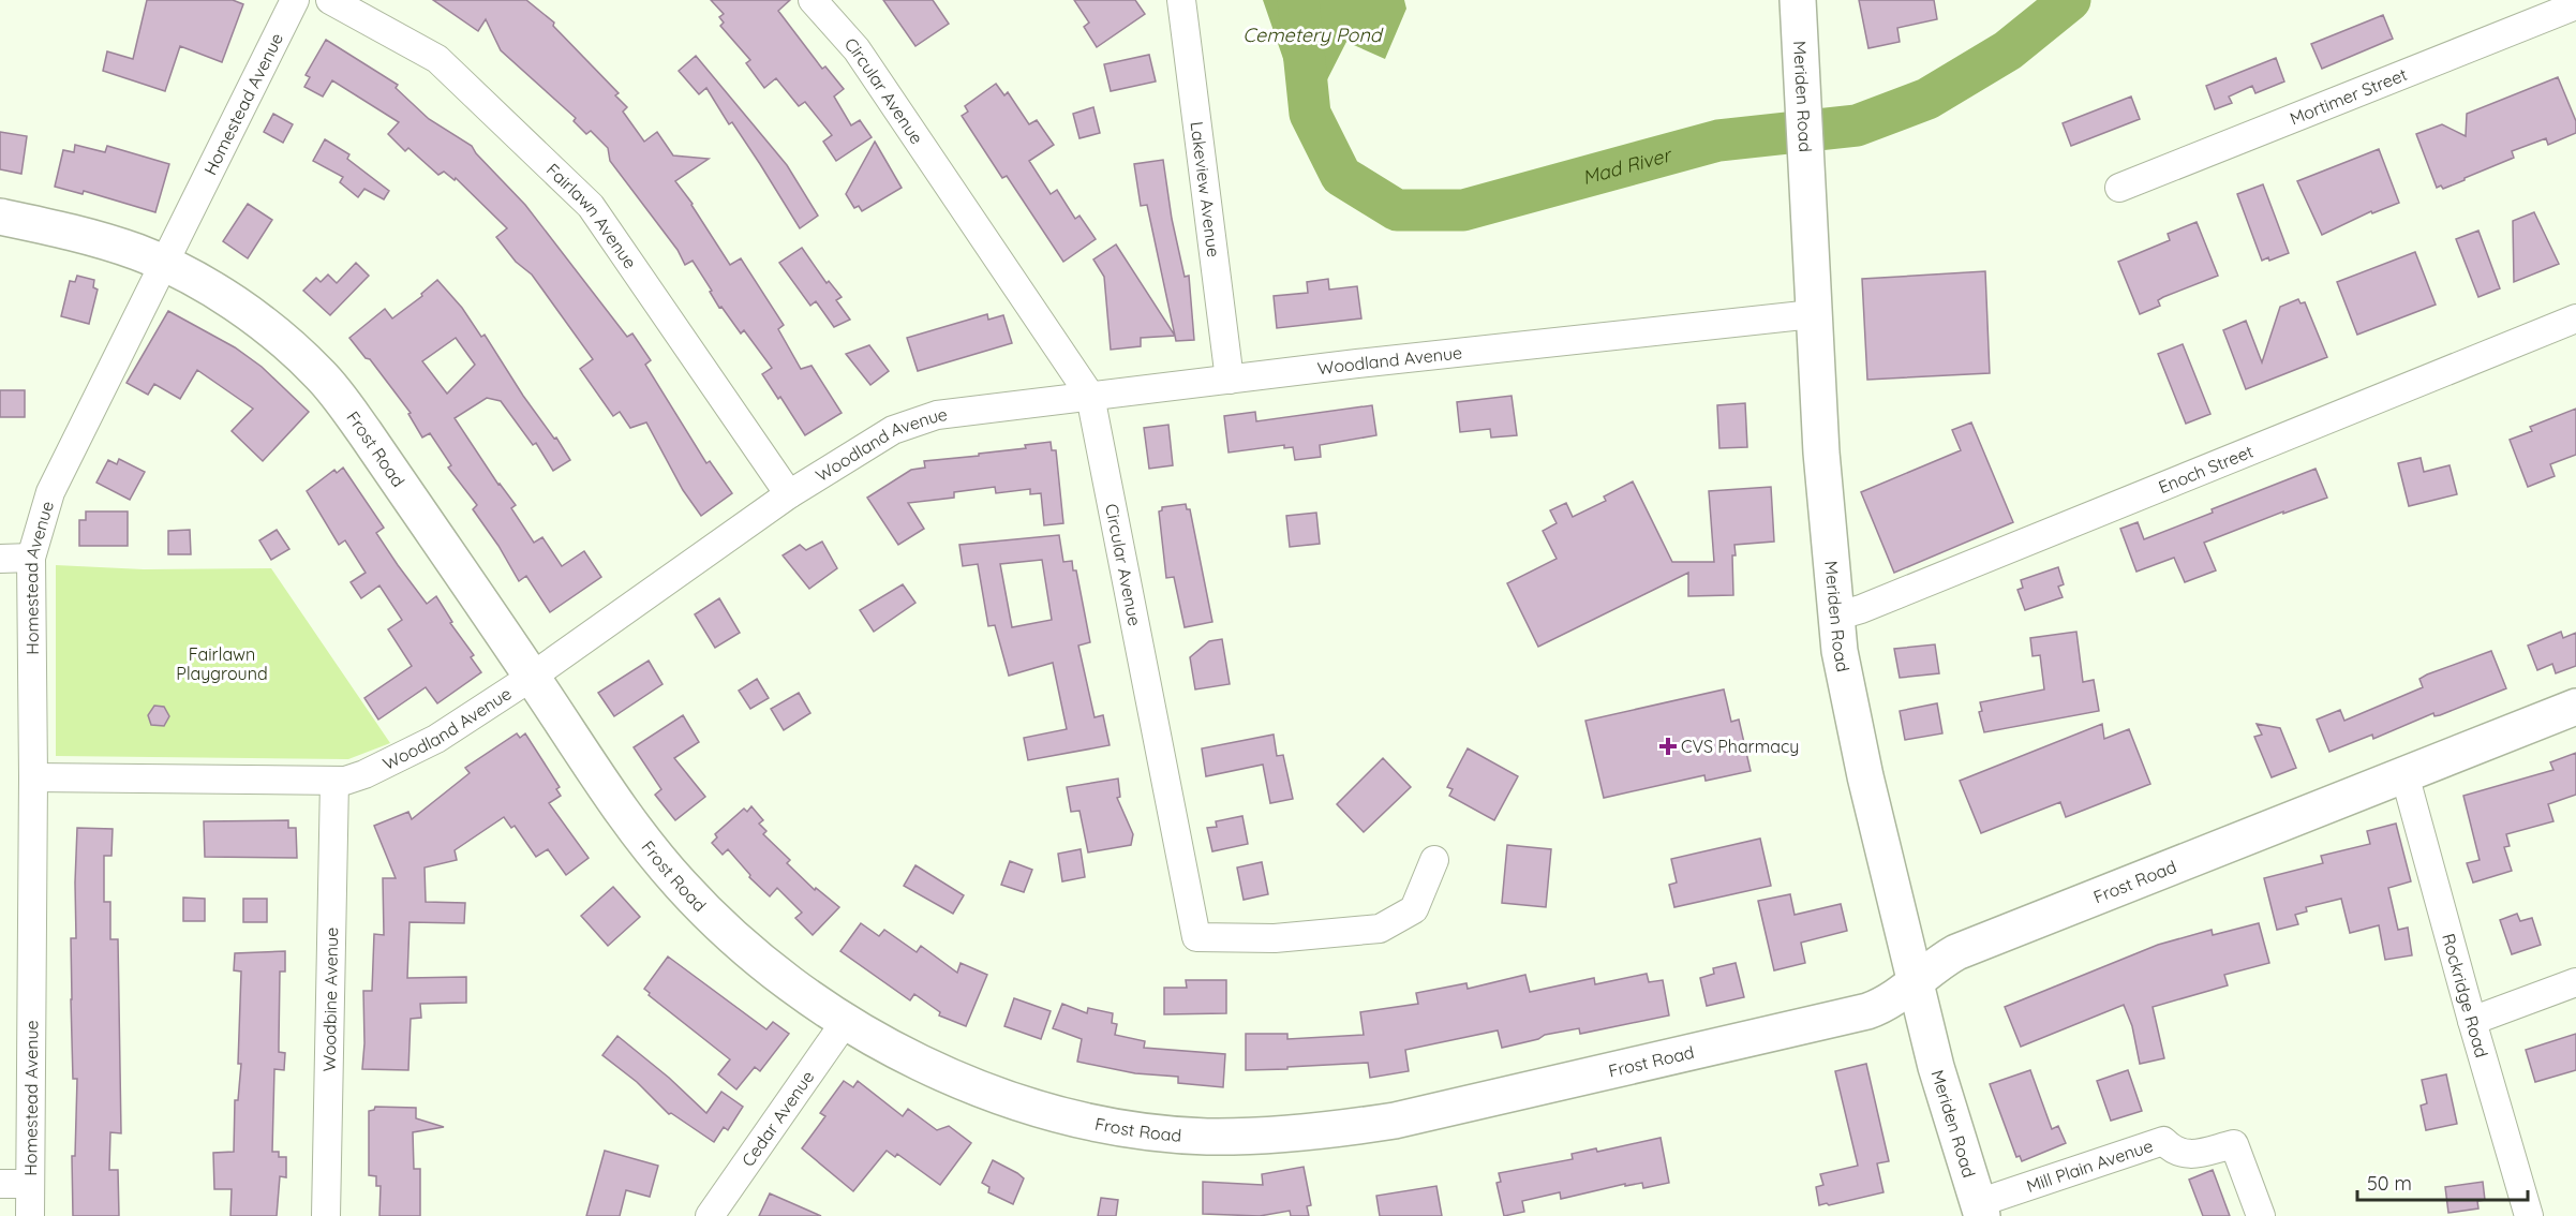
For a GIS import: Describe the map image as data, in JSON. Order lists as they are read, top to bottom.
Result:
{
  "streets": {
    "main road": ["Meriden Road", "Frost Road"],
    "street": [
      "Circular Avenue",
      "Mortimer Street",
      "Homestead Avenue",
      "Lakeview Avenue",
      "Fairlawn Avenue",
      "Woodland Avenue",
      "Enoch Street",
      "Rockridge Road",
      "Woodbine Avenue",
      "Cedar Avenue",
      "Mill Plain Avenue"
    ]
  },
  "crossings": [
    ["Circular Avenue", "Woodland Avenue"],
    ["Meriden Road", "Woodland Avenue"],
    ["Meriden Road", "Frost Road"],
    ["Meriden Road", "Enoch Street"],
    ["Meriden Road", "Mill Plain Avenue"],
    ["Homestead Avenue", "Woodland Avenue"],
    ["Homestead Avenue", "Frost Road"],
    ["Lakeview Avenue", "Woodland Avenue"],
    ["Fairlawn Avenue", "Woodland Avenue"],
    ["Woodland Avenue", "Frost Road"],
    ["Woodland Avenue", "Woodbine Avenue"],
    ["Frost Road", "Rockridge Road"],
    ["Frost Road", "Cedar Avenue"]
  ],
  "water": ["Cemetery Pond", "Mad River"],
  "parks": ["Fairlawn Playground"],
  "places": {
    "health": ["CVS Pharmacy"]
  },
  "scale_bar": "50 m"
}
